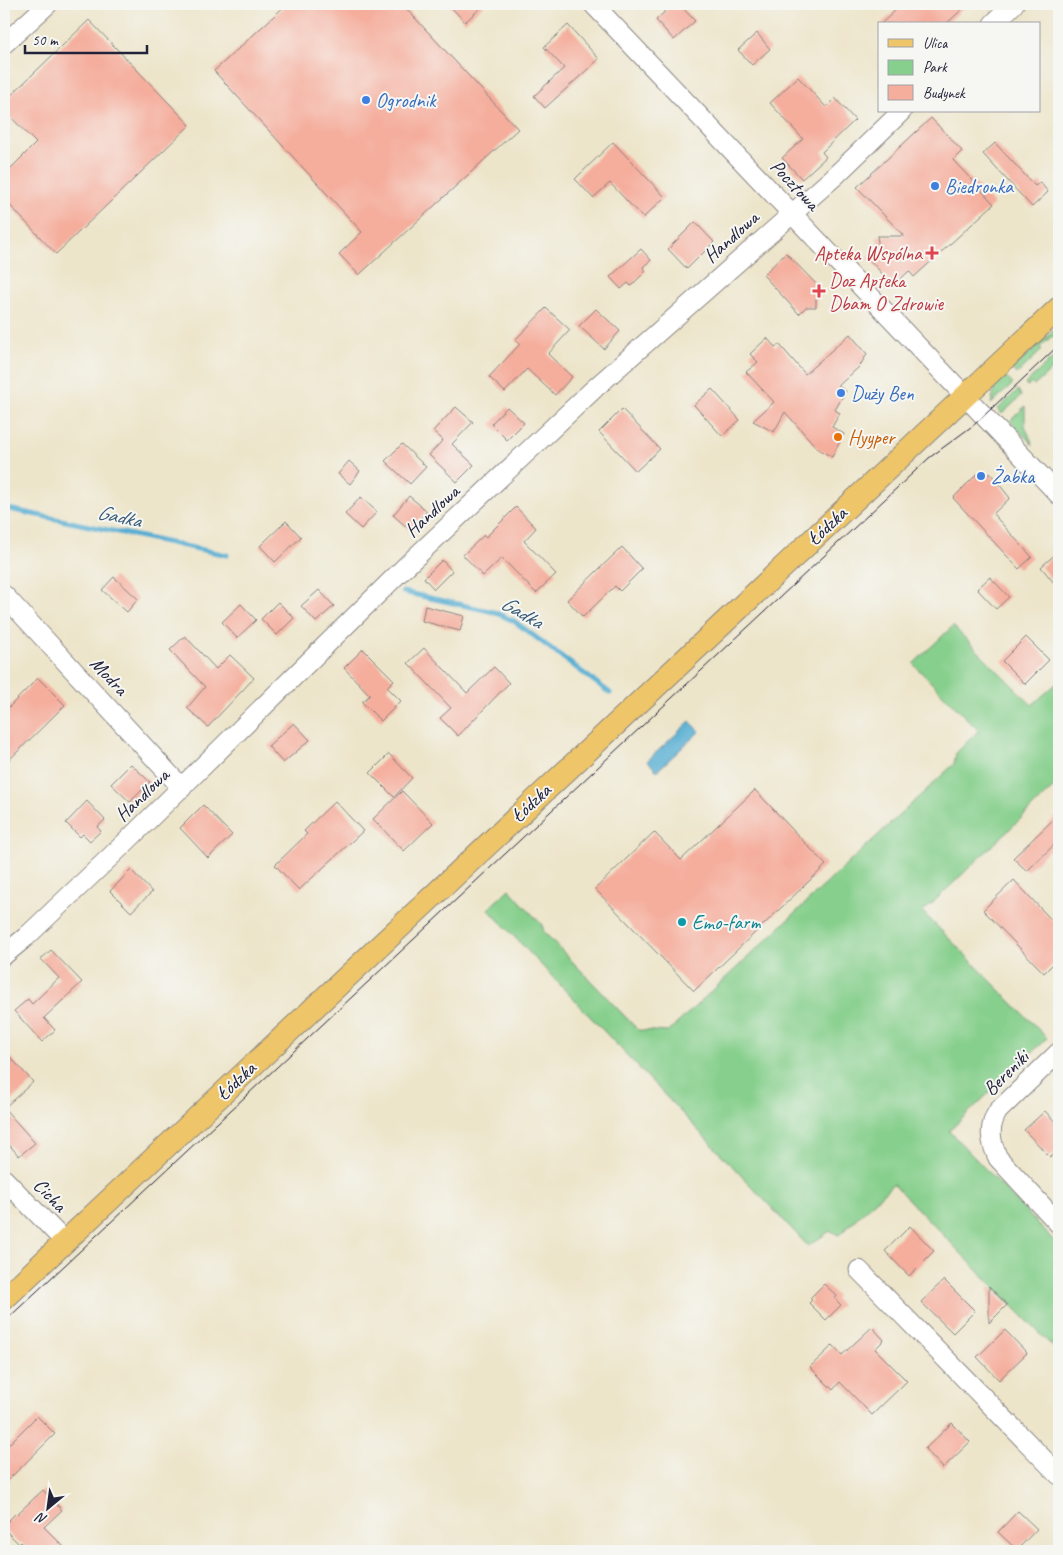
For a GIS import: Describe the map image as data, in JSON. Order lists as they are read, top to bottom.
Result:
{
  "streets": {
    "main road": ["Łódzka"],
    "street": [
      "Pocztowa",
      "Handlowa",
      "Modra",
      "Bereniki",
      "Cicha"
    ]
  },
  "crossings": [
    ["Pocztowa", "Handlowa"],
    ["Pocztowa", "Łódzka"],
    ["Handlowa", "Modra"],
    ["Łódzka", "Cicha"]
  ],
  "water": ["Gadka"],
  "places": {
    "other": [
      "Ogrodnik",
      "Biedronka",
      "Duży Ben",
      "Hyyper",
      "Żabka",
      "Emo-farm"
    ],
    "health": ["Apteka Wspólna", "Doz Apteka Dbam O Zdrowie"]
  },
  "legend": ["Ulica", "Park", "Budynek"],
  "scale_bar": "50 m",
  "north": "bottom left"
}
